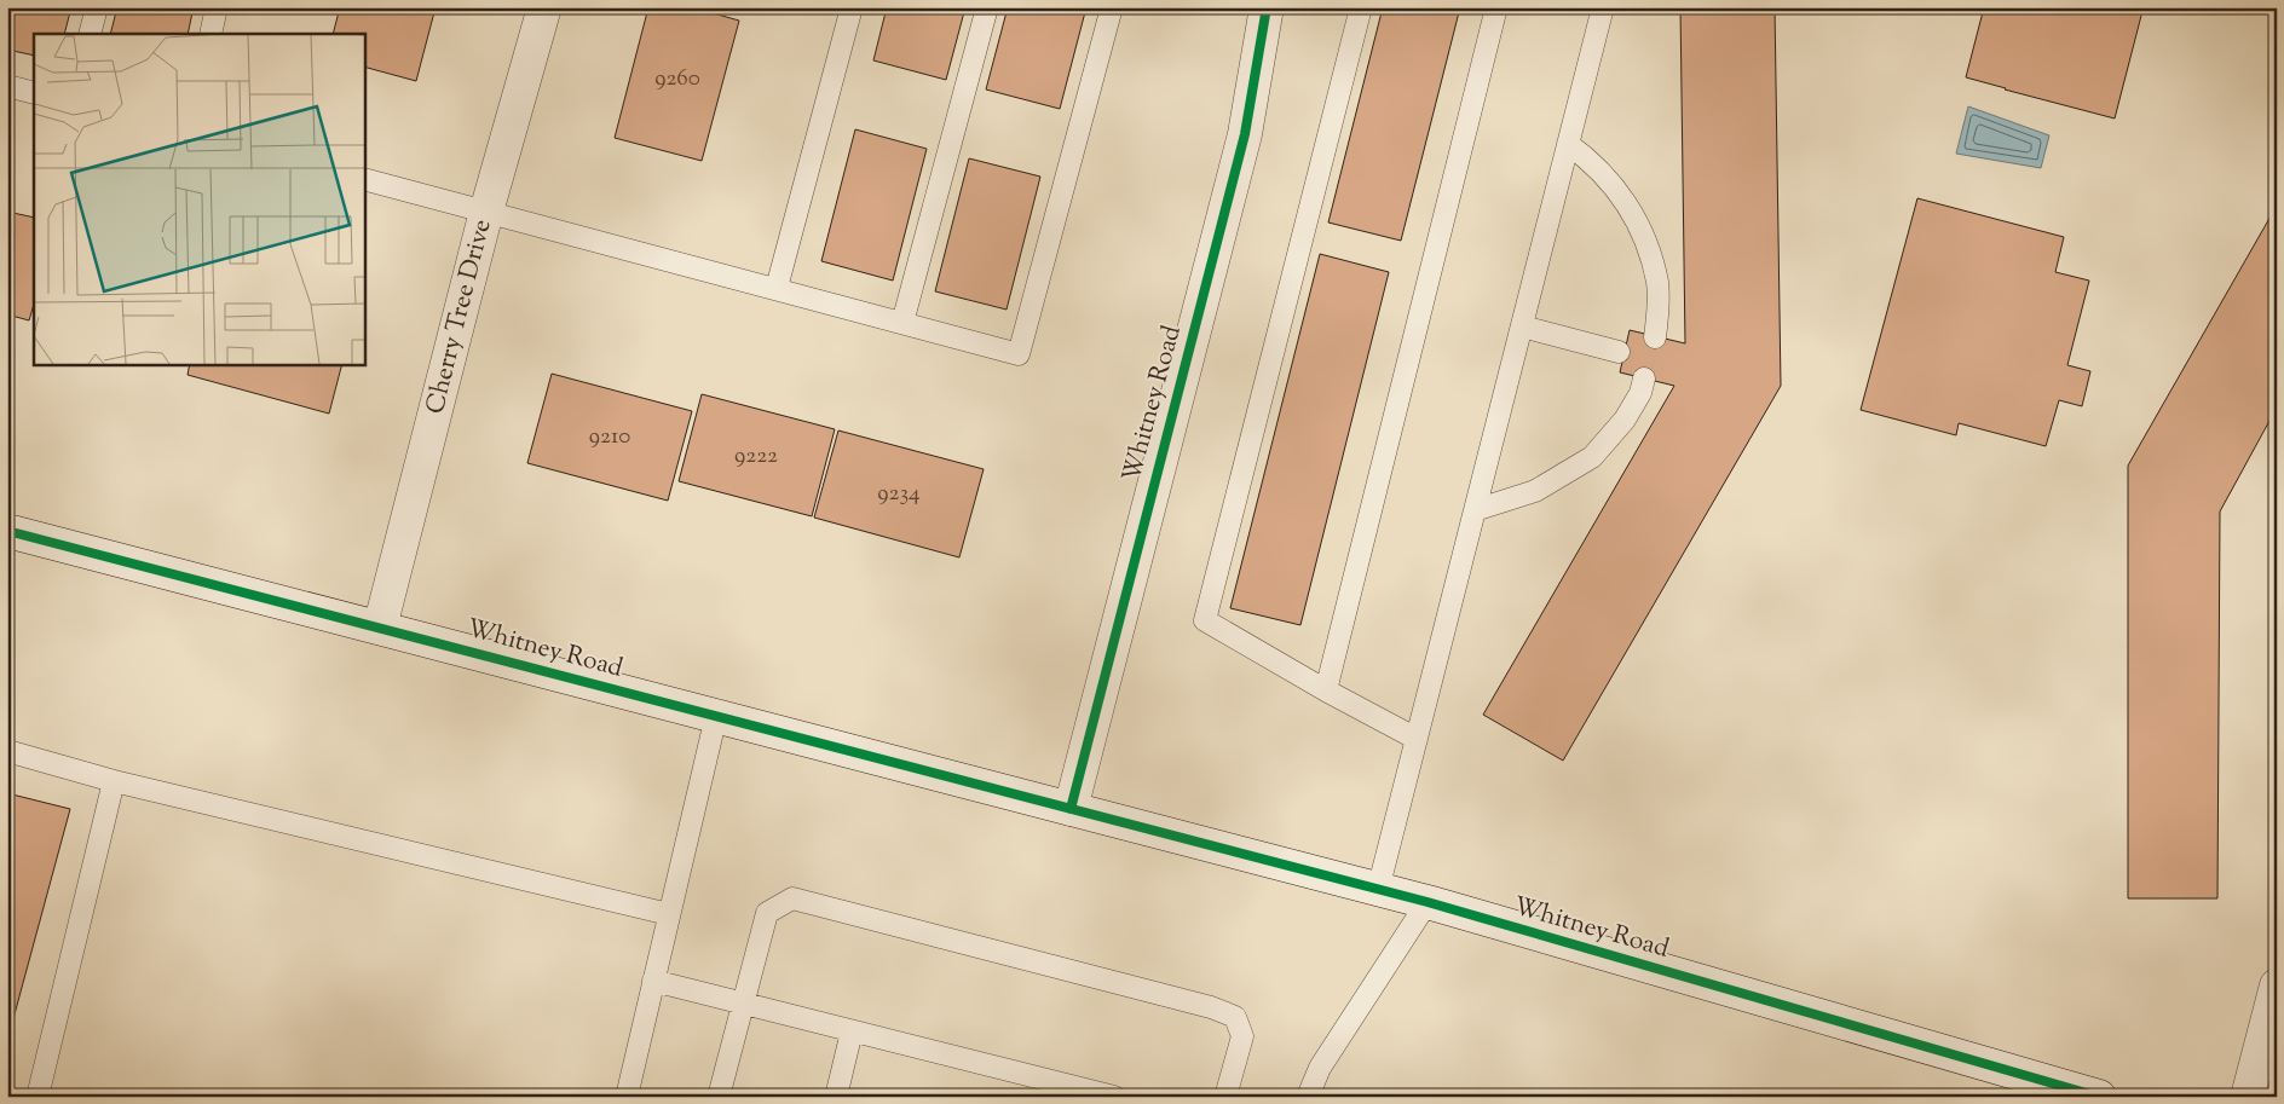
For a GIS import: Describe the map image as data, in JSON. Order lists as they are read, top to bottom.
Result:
{
  "streets": {
    "street": ["Cherry Tree Drive", "Whitney Road"]
  },
  "crossings": [
    ["Cherry Tree Drive", "Whitney Road"]
  ],
  "house_numbers": [
    "9260",
    "9210",
    "9222",
    "9234"
  ]
}
